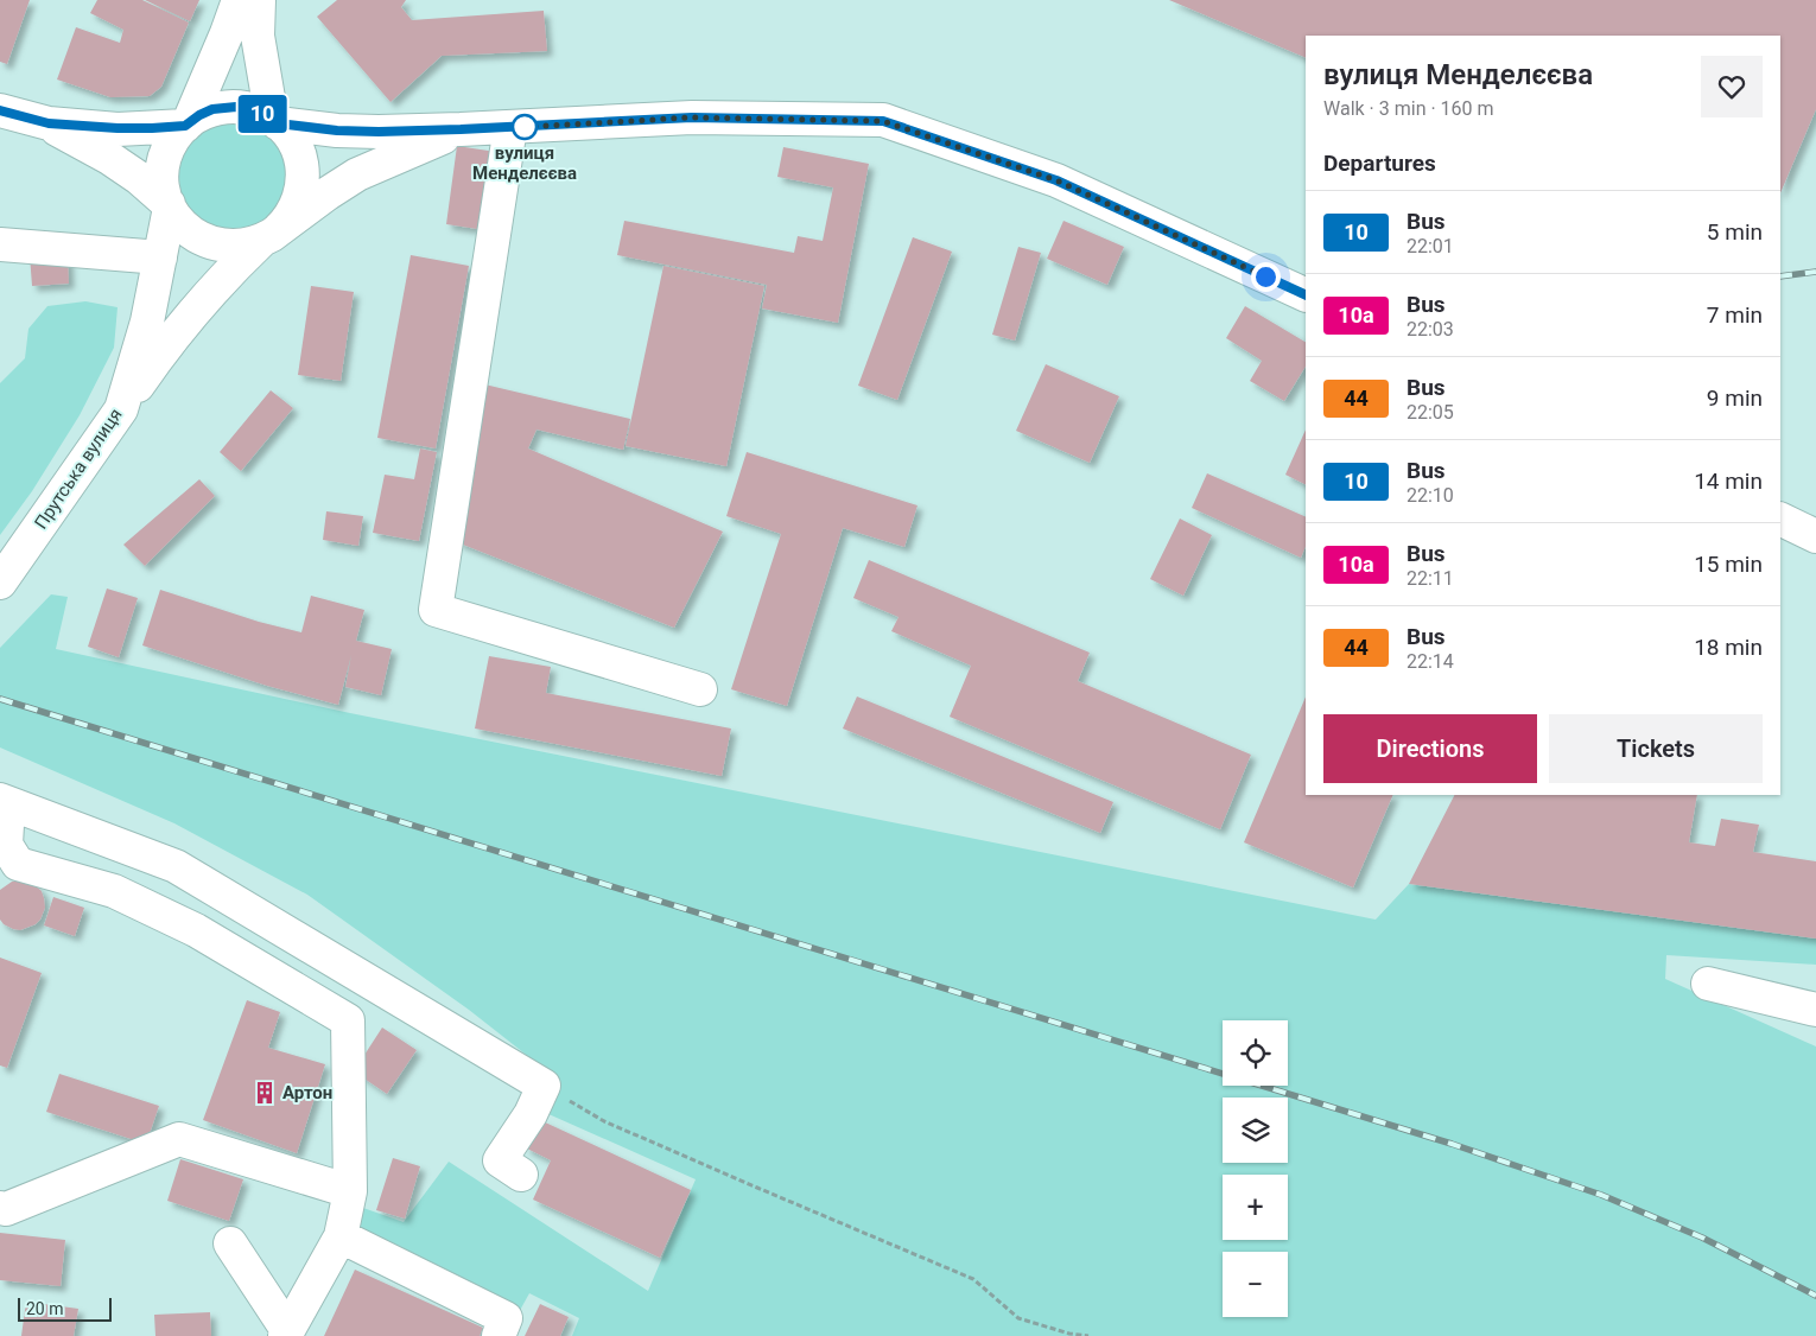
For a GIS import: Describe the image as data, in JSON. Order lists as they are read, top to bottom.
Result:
{
  "streets": {
    "street": ["Прутська вулиця"]
  },
  "places": {
    "other": ["вулиця Менделєєва"],
    "building": ["Артон"]
  },
  "lines": ["bus line 10"],
  "scale_bar": "20 m",
  "page": {
    "on_map": "10",
    "heading": [
      ["вулиця Менделєєва", "Walk · 3 min · 160 m"],
      "Departures"
    ],
    "list": [
      {
        "mark": "10",
        "name": "Bus",
        "note": "22:01",
        "value": "5 min"
      },
      {
        "mark": "10а",
        "name": "Bus",
        "note": "22:03",
        "value": "7 min"
      },
      {
        "mark": "44",
        "name": "Bus",
        "note": "22:05",
        "value": "9 min"
      },
      {
        "mark": "10",
        "name": "Bus",
        "note": "22:10",
        "value": "14 min"
      },
      {
        "mark": "10а",
        "name": "Bus",
        "note": "22:11",
        "value": "15 min"
      },
      {
        "mark": "44",
        "name": "Bus",
        "note": "22:14",
        "value": "18 min"
      }
    ],
    "buttons": ["Directions", "Tickets"],
    "map_buttons": ["+", "−"],
    "scale": "20 m"
  }
}
